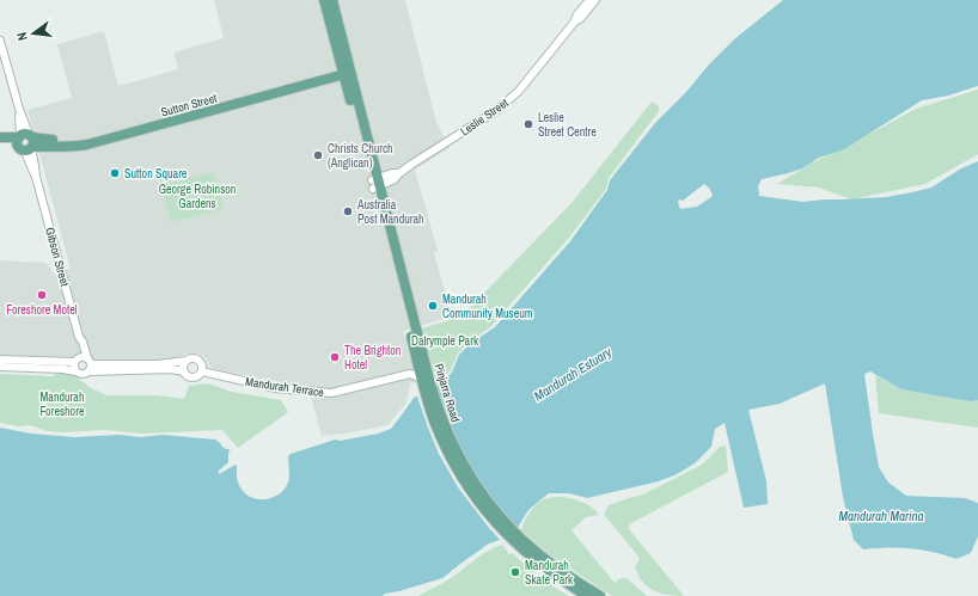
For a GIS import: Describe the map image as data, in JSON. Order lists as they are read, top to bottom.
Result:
{
  "streets": {
    "main road": ["Sutton Street", "Pinjarra Road"],
    "street": ["Leslie Street", "Gibson Street", "Mandurah Terrace"]
  },
  "crossings": [
    ["Sutton Street", "Gibson Street"],
    ["Sutton Street", "Pinjarra Road"],
    ["Leslie Street", "Pinjarra Road"],
    ["Mandurah Terrace", "Pinjarra Road"]
  ],
  "water": ["Mandurah Estuary", "Mandurah Marina"],
  "parks": ["George Robinson Gardens", "Dalrymple Park", "Mandurah Foreshore"],
  "places": [
    "Leslie Street Centre",
    "Christs Church (Anglican)",
    "Sutton Square",
    "Australia Post Mandurah",
    "Foreshore Motel",
    "Mandurah Community Museum",
    "The Brighton Hotel",
    "Mandurah Skate Park"
  ],
  "north": "left"
}
